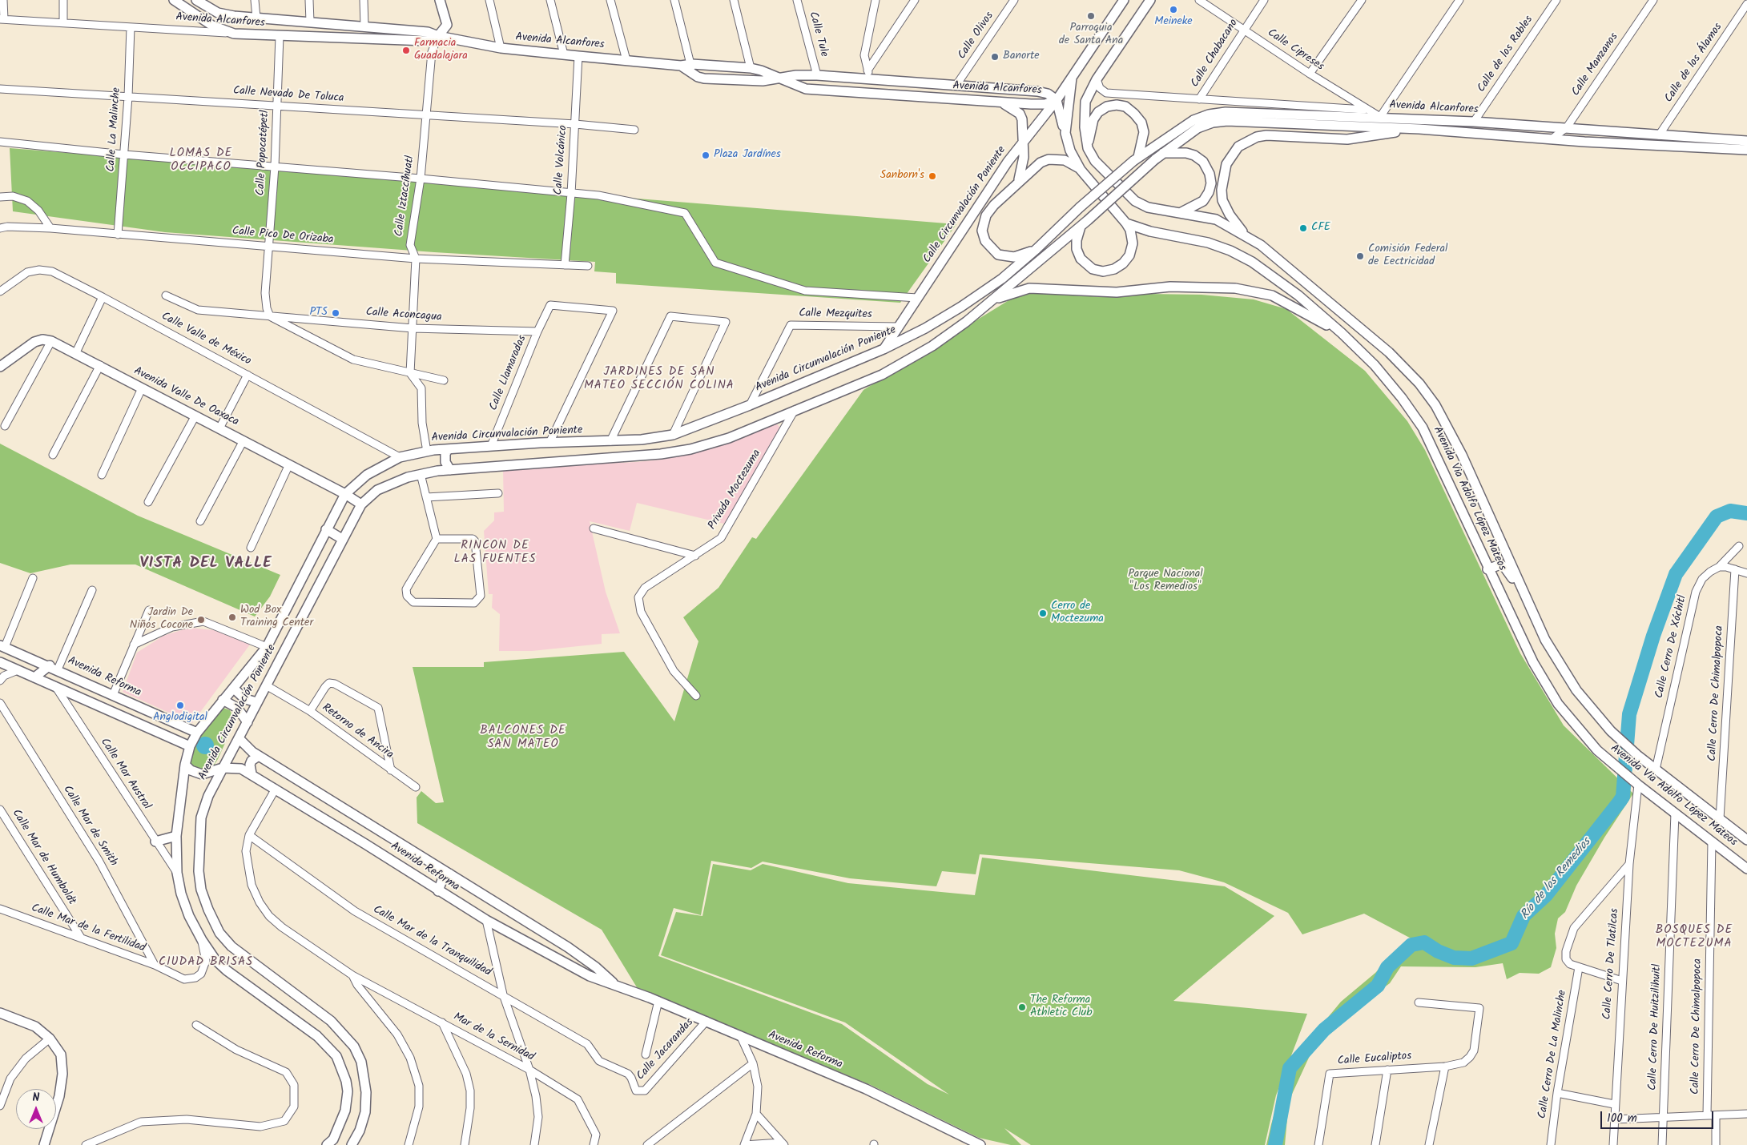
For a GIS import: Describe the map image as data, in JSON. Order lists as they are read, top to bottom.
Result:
{
  "streets": {
    "main road": [
      "Avenida Alcanfores",
      "Calle Circunvalación Poniente",
      "Avenida Circunvalación Poniente",
      "Avenida Valle De Oaxaca",
      "Avenida Via Adolfo López Mateos",
      "Avenida Reforma"
    ],
    "street": [
      "Calle Tule",
      "Calle Olivos",
      "Calle Cipreses",
      "Calle Chabacano",
      "Calle de los Robles",
      "Calle de los Álamos",
      "Calle Manzanos",
      "Calle Nevado De Toluca",
      "Calle La Malinche",
      "Calle Popocatépetl",
      "Calle Volcánico",
      "Calle Iztaccíhuatl",
      "Calle Pico De Orizaba",
      "Calle Mezquites",
      "Calle Aconcagua",
      "Calle Valle de México",
      "Calle Llamaradas",
      "Privada Moctezuma",
      "Calle Cerro De Xóchitl",
      "Calle Cerro De Chimalpopoca",
      "Retorno de Ancira",
      "Calle Mar Austral",
      "Calle Mar de Smith",
      "Calle Mar de Humboldt",
      "Calle Mar de la Fertilidad",
      "Calle Mar de la Tranquilidad",
      "Calle Cerro De Tlatilcas",
      "Calle Cerro De Huitzilihuitl",
      "Mar de la Sernidad",
      "Calle Jacarandas",
      "Calle Cerro De La Malinche",
      "Calle Eucaliptos"
    ]
  },
  "crossings": [
    ["Avenida Alcanfores", "Calle Tule"],
    ["Avenida Alcanfores", "Calle Olivos"],
    ["Avenida Alcanfores", "Calle Cipreses"],
    ["Avenida Alcanfores", "Calle de los Robles"],
    ["Avenida Alcanfores", "Calle de los Álamos"],
    ["Avenida Alcanfores", "Calle Manzanos"],
    ["Avenida Alcanfores", "Calle La Malinche"],
    ["Avenida Alcanfores", "Calle Popocatépetl"],
    ["Avenida Alcanfores", "Calle Volcánico"],
    ["Avenida Alcanfores", "Calle Iztaccíhuatl"],
    ["Avenida Alcanfores", "Calle Circunvalación Poniente"],
    ["Avenida Alcanfores", "Avenida Circunvalación Poniente"],
    ["Calle Cipreses", "Calle Chabacano"],
    ["Calle Nevado De Toluca", "Calle La Malinche"],
    ["Calle Nevado De Toluca", "Calle Popocatépetl"],
    ["Calle Nevado De Toluca", "Calle Volcánico"],
    ["Calle Nevado De Toluca", "Calle Iztaccíhuatl"],
    ["Calle La Malinche", "Calle Pico De Orizaba"],
    ["Calle Popocatépetl", "Calle Pico De Orizaba"],
    ["Calle Popocatépetl", "Calle Aconcagua"],
    ["Calle Volcánico", "Calle Pico De Orizaba"],
    ["Calle Iztaccíhuatl", "Calle Pico De Orizaba"],
    ["Calle Iztaccíhuatl", "Calle Aconcagua"],
    ["Calle Circunvalación Poniente", "Calle Mezquites"],
    ["Calle Circunvalación Poniente", "Avenida Circunvalación Poniente"],
    ["Calle Mezquites", "Avenida Circunvalación Poniente"],
    ["Calle Aconcagua", "Calle Llamaradas"],
    ["Calle Valle de México", "Avenida Circunvalación Poniente"],
    ["Avenida Circunvalación Poniente", "Calle Llamaradas"],
    ["Avenida Circunvalación Poniente", "Avenida Valle De Oaxaca"],
    ["Avenida Circunvalación Poniente", "Privada Moctezuma"],
    ["Avenida Circunvalación Poniente", "Avenida Reforma"],
    ["Avenida Circunvalación Poniente", "Retorno de Ancira"],
    ["Avenida Circunvalación Poniente", "Calle Mar Austral"],
    ["Avenida Circunvalación Poniente", "Calle Mar de la Fertilidad"],
    ["Avenida Via Adolfo López Mateos", "Calle Cerro De Xóchitl"],
    ["Avenida Via Adolfo López Mateos", "Calle Cerro De Chimalpopoca"],
    ["Avenida Via Adolfo López Mateos", "Calle Cerro De Tlatilcas"],
    ["Avenida Via Adolfo López Mateos", "Calle Cerro De Huitzilihuitl"],
    ["Avenida Reforma", "Calle Jacarandas"],
    ["Calle Mar de Smith", "Calle Mar de la Fertilidad"],
    ["Calle Mar de Humboldt", "Calle Mar de la Fertilidad"],
    ["Calle Mar de la Tranquilidad", "Mar de la Sernidad"],
    ["Calle Mar de la Tranquilidad", "Calle Jacarandas"]
  ],
  "districts": [
    "LOMAS DE OCCIPACO",
    "JARDINES DE SAN MATEO SECCIÓN COLINA",
    "RINCON DE LAS FUENTES",
    "VISTA DEL VALLE",
    "BALCONES DE SAN MATEO",
    "BOSQUES DE MOCTEZUMA",
    "CIUDAD BRISAS"
  ],
  "water": ["Río de los Remedios"],
  "parks": ["Parque Nacional \"Los Remedios\""],
  "places": [
    "Meineke",
    "Parroquia de Santa Ana",
    "Farmacia Guadalajara",
    "Banorte",
    "Plaza Jardínes",
    "Sanborn's",
    "CFE",
    "Comisión Federal de Eectricidad",
    "PTS",
    "Cerro de Moctezuma",
    "Wod Box Training Center",
    "Jardin De Niños Cocone",
    "Anglodigital",
    "The Reforma Athletic Club"
  ],
  "scale_bar": "100 m",
  "north": "top"
}
